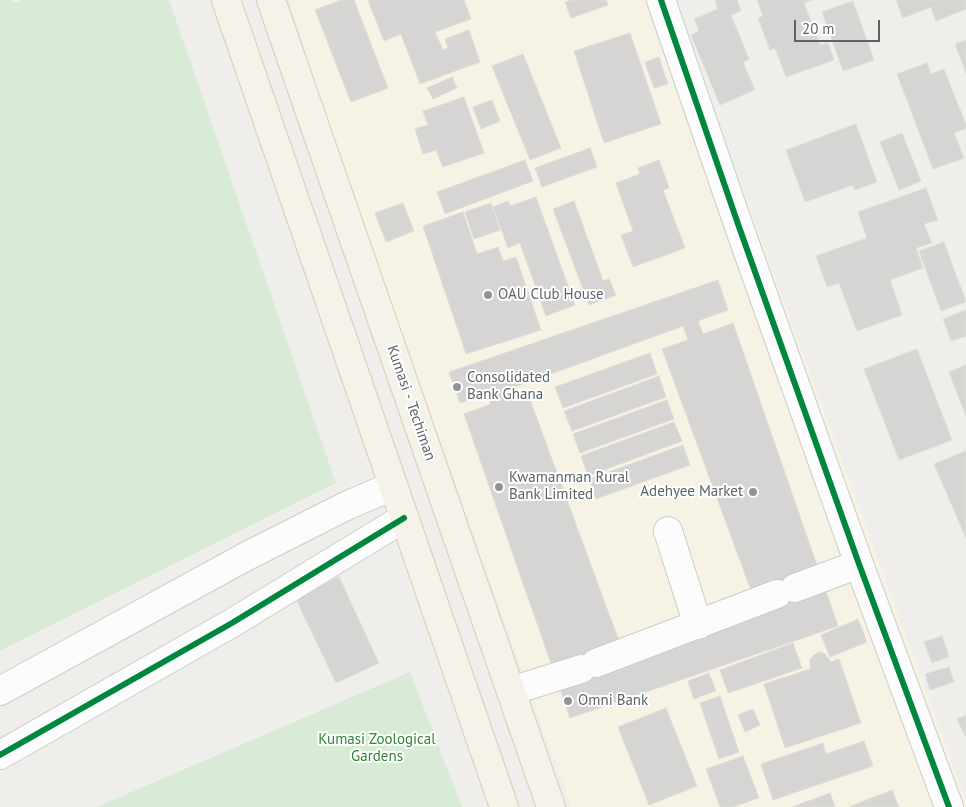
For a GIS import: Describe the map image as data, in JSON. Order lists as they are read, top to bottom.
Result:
{
  "streets": {
    "main road": ["Kumasi - Techiman"]
  },
  "parks": ["Kumasi Zoological Gardens"],
  "places": [
    "OAU Club House",
    "Consolidated Bank Ghana",
    "Kwamanman Rural Bank Limited",
    "Adehyee Market",
    "Omni Bank"
  ],
  "scale_bar": "20 m"
}
